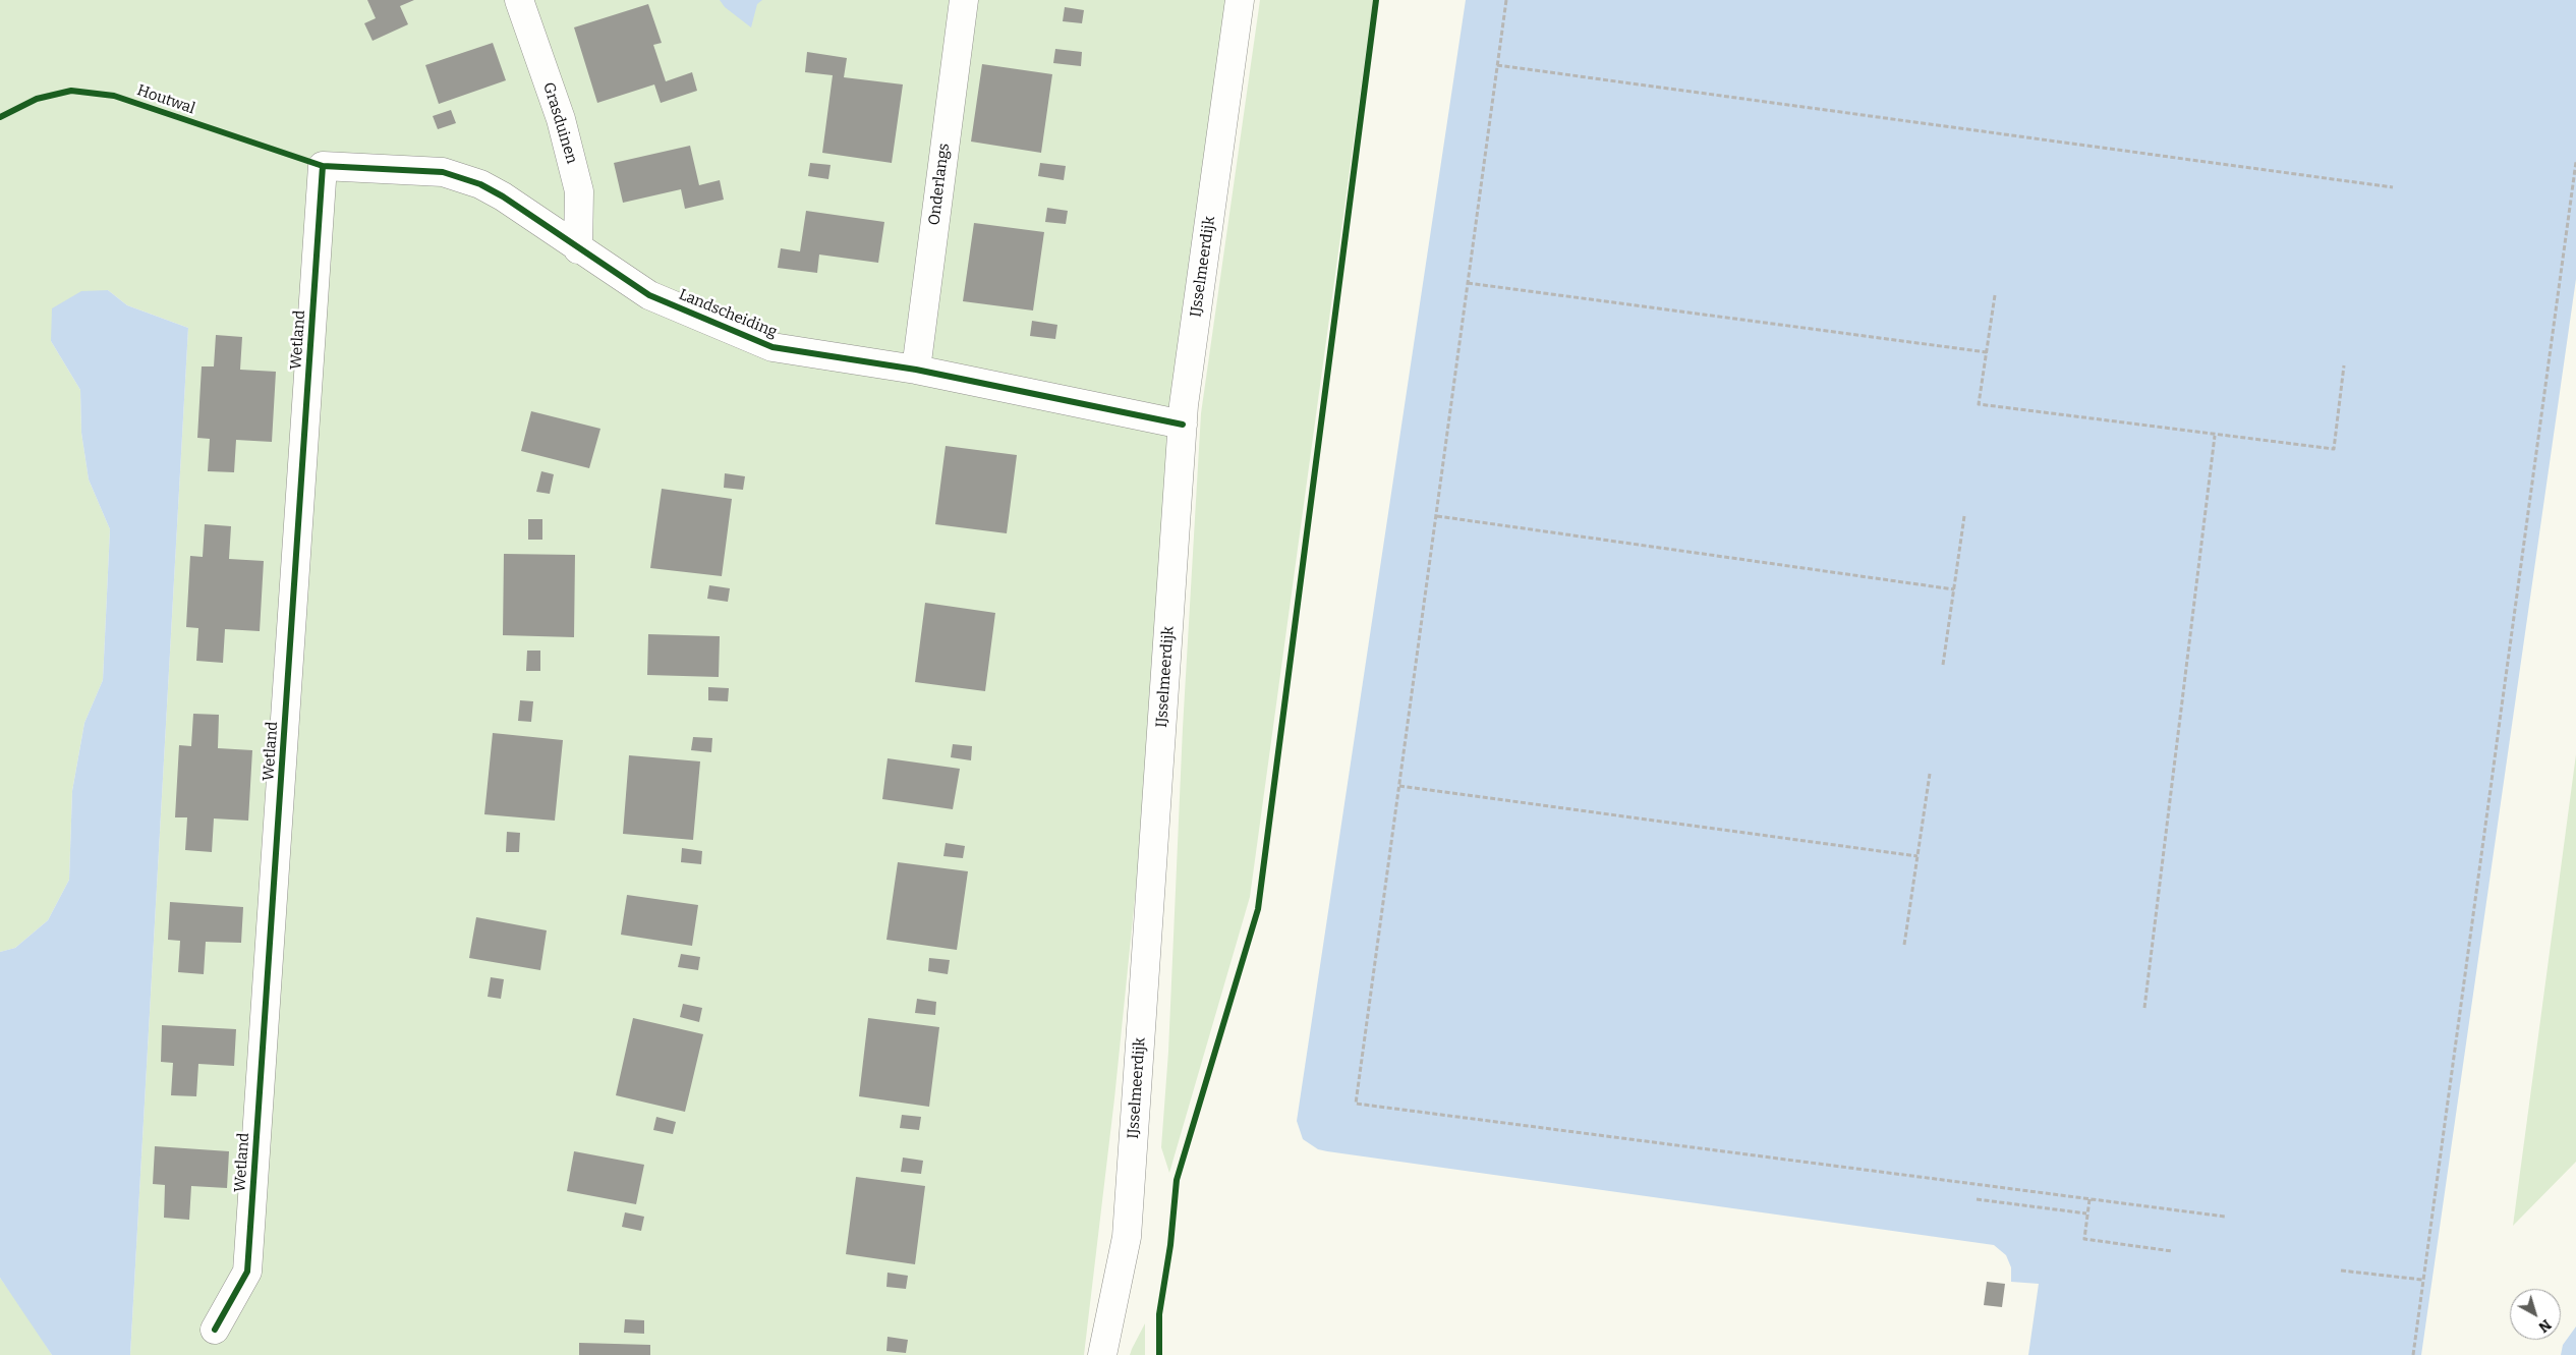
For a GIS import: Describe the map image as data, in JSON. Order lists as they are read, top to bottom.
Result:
{
  "streets": {
    "street": [
      "Grasduinen",
      "Onderlangs",
      "IJsselmeerdijk",
      "Landscheiding",
      "Wetland"
    ],
    "cycle path": ["Houtwal"]
  },
  "crossings": [
    ["Grasduinen", "Landscheiding"],
    ["Onderlangs", "Landscheiding"],
    ["IJsselmeerdijk", "Landscheiding"],
    ["Landscheiding", "Wetland"]
  ],
  "north": "bottom right"
}
